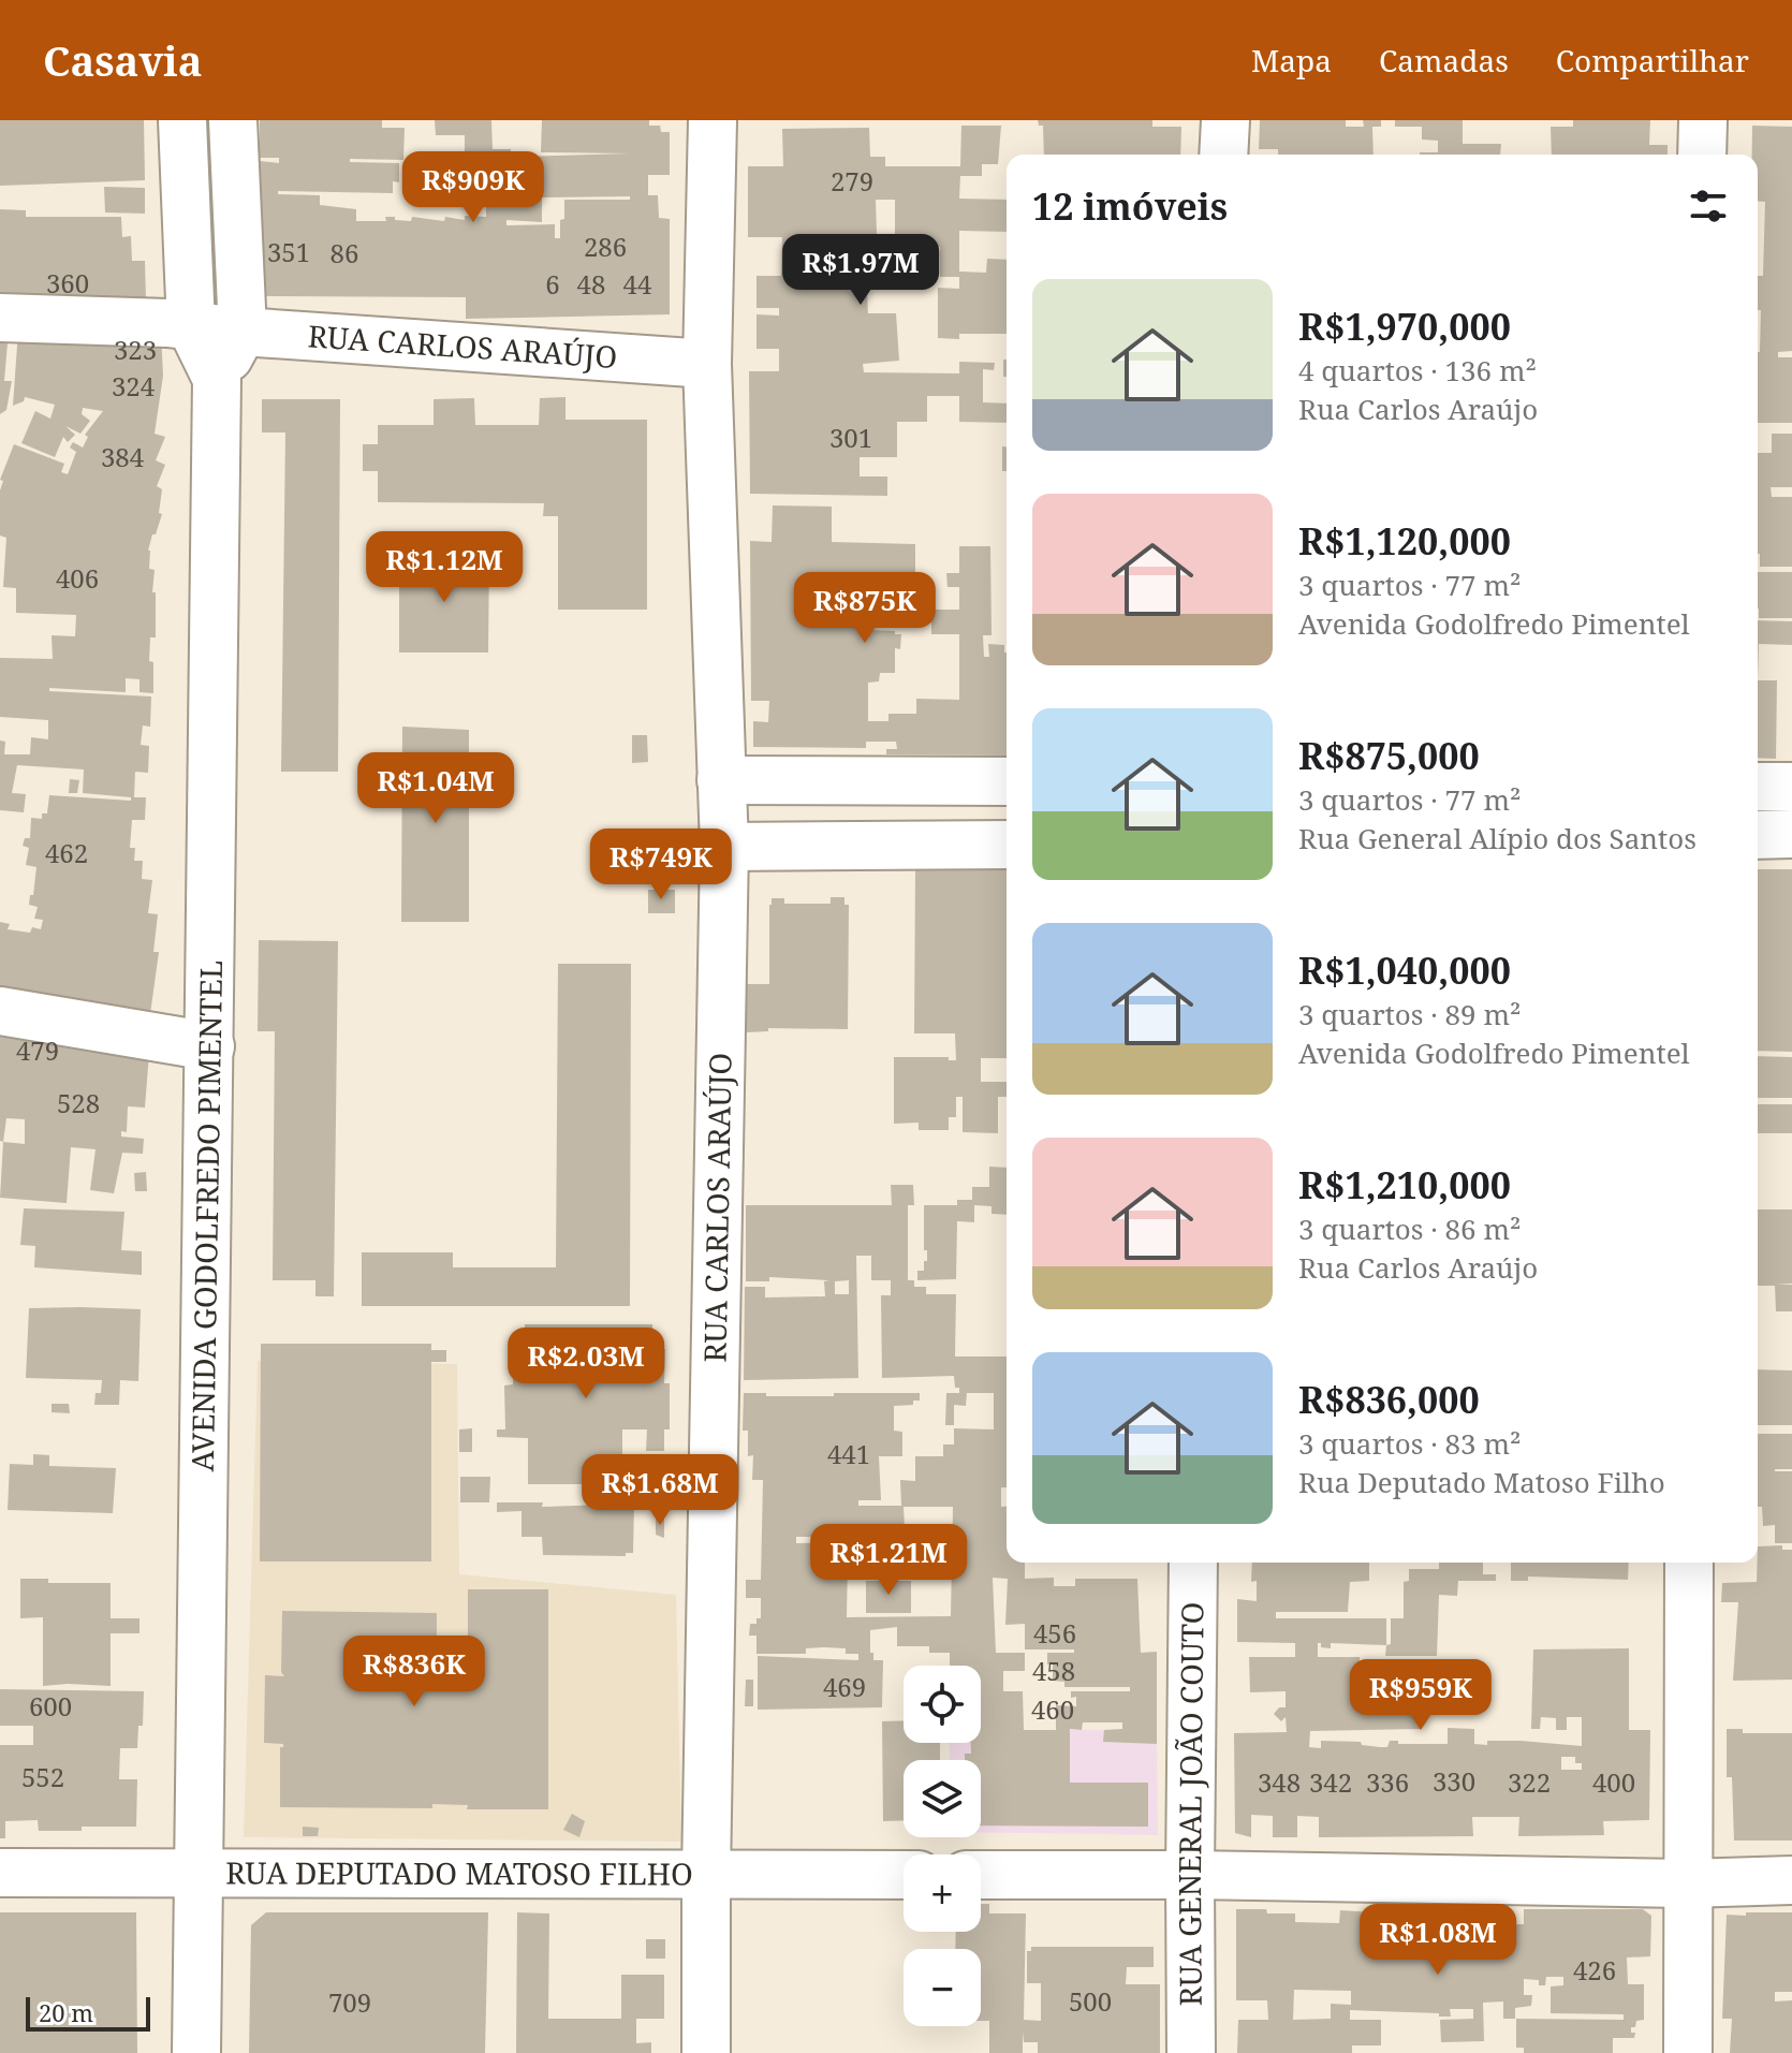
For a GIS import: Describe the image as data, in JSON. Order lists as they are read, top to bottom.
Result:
{
  "streets": {
    "street": [
      "RUA CARLOS ARAÚJO",
      "AVENIDA GODOLFREDO PIMENTEL",
      "RUA GENERAL JOÃO COUTO",
      "RUA DEPUTADO MATOSO FILHO"
    ]
  },
  "crossings": [
    ["RUA CARLOS ARAÚJO", "AVENIDA GODOLFREDO PIMENTEL"],
    ["RUA CARLOS ARAÚJO", "RUA DEPUTADO MATOSO FILHO"],
    ["AVENIDA GODOLFREDO PIMENTEL", "RUA DEPUTADO MATOSO FILHO"]
  ],
  "house_numbers": [
    "279",
    "286",
    "351",
    "86",
    "360",
    "6",
    "48",
    "44",
    "323",
    "324",
    "301",
    "384",
    "406",
    "462",
    "479",
    "528",
    "441",
    "456",
    "458",
    "469",
    "600",
    "460",
    "552",
    "330",
    "348",
    "342",
    "336",
    "322",
    "400",
    "426",
    "500",
    "709"
  ],
  "scale_bar": "20 m",
  "page": {
    "header": "Casavia",
    "nav": ["Mapa", "Camadas", "Compartilhar"],
    "price": [
      "R$909K",
      "R$1.97M",
      "R$1.12M",
      "R$875K",
      "R$1.04M",
      "R$749K",
      "R$2.03M",
      "R$1.68M",
      "R$1.21M",
      "R$836K",
      "R$959K",
      "R$1.08M"
    ],
    "heading": "12 imóveis",
    "list": [
      {
        "name": "R$1,970,000",
        "note": "4 quartos · 136 m² · Rua Carlos Araújo"
      },
      {
        "name": "R$1,120,000",
        "note": "3 quartos · 77 m² · Avenida Godolfredo Pimentel"
      },
      {
        "name": "R$875,000",
        "note": "3 quartos · 77 m² · Rua General Alípio dos Santos"
      },
      {
        "name": "R$1,040,000",
        "note": "3 quartos · 89 m² · Avenida Godolfredo Pimentel"
      },
      {
        "name": "R$1,210,000",
        "note": "3 quartos · 86 m² · Rua Carlos Araújo"
      },
      {
        "name": "R$836,000",
        "note": "3 quartos · 83 m² · Rua Deputado Matoso Filho"
      }
    ],
    "map_buttons": ["+", "−"],
    "scale": "20 m"
  }
}
